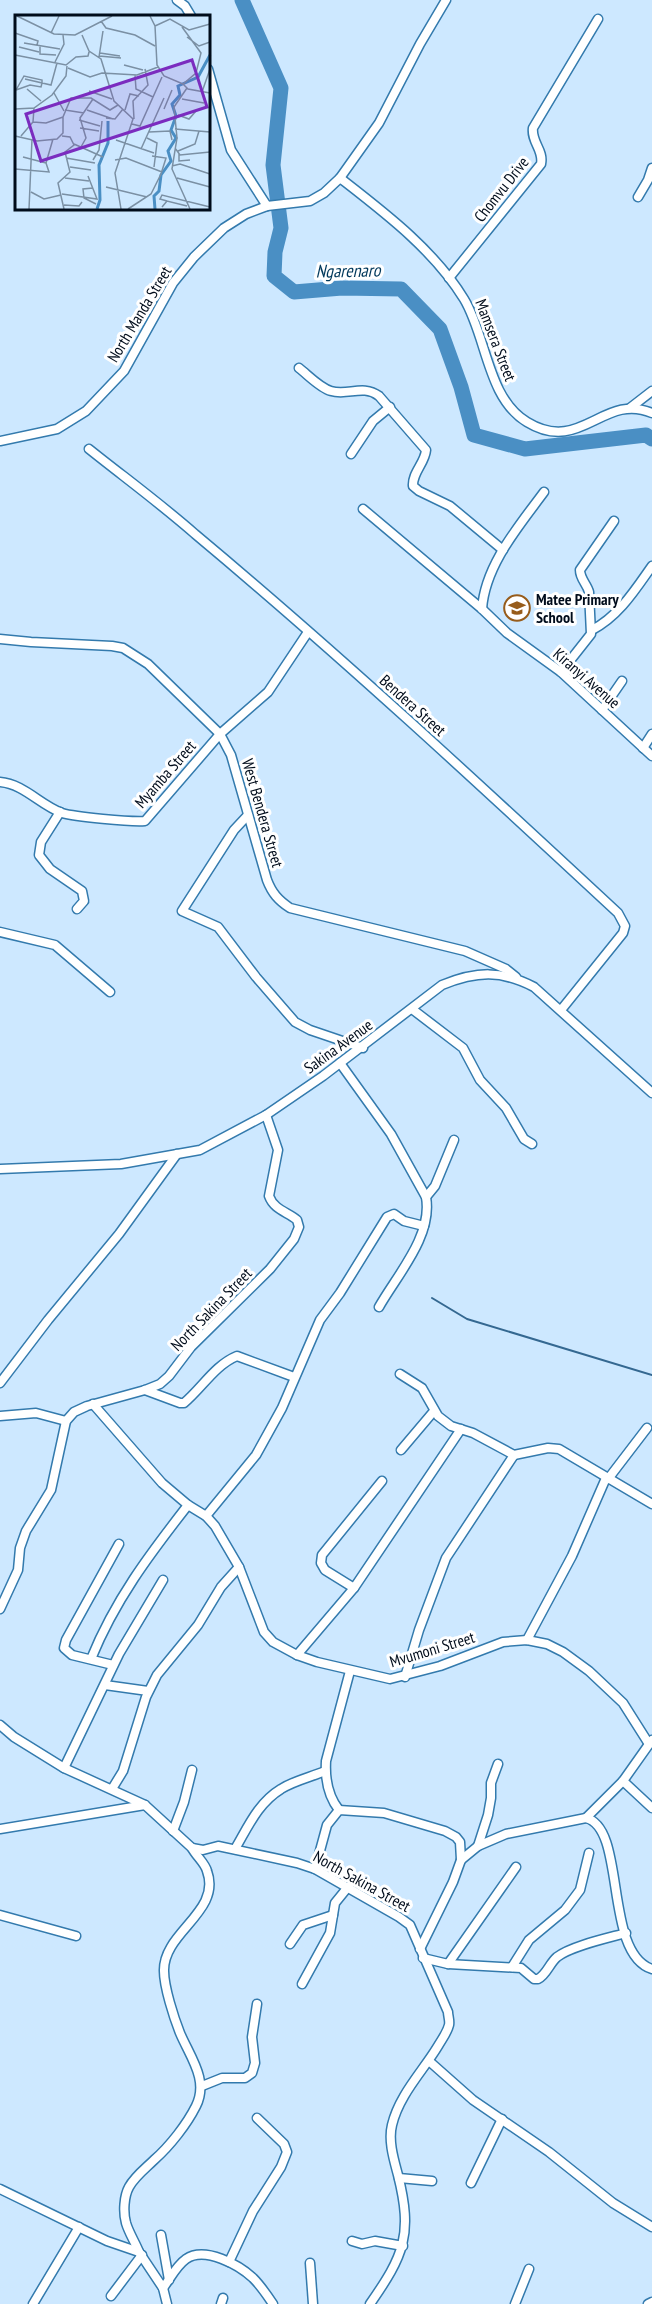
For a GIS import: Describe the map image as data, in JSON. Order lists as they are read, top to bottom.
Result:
{
  "streets": {
    "street": [
      "Chomvu Drive",
      "North Manda Street",
      "Mamsera Street",
      "Kiranyi Avenue",
      "Bendera Street",
      "Myamba Street",
      "West Bendera Street",
      "Sakina Avenue",
      "North Sakina Street",
      "Mvumoni Street"
    ]
  },
  "crossings": [
    ["Chomvu Drive", "Mamsera Street"],
    ["North Manda Street", "Mamsera Street"],
    ["Bendera Street", "Myamba Street"],
    ["Bendera Street", "Sakina Avenue"],
    ["Myamba Street", "West Bendera Street"],
    ["West Bendera Street", "Sakina Avenue"],
    ["Sakina Avenue", "North Sakina Street"],
    ["North Sakina Street", "Mvumoni Street"]
  ],
  "water": ["Ngarenaro"],
  "places": {
    "school or university": ["Matee Primary School"]
  }
}
